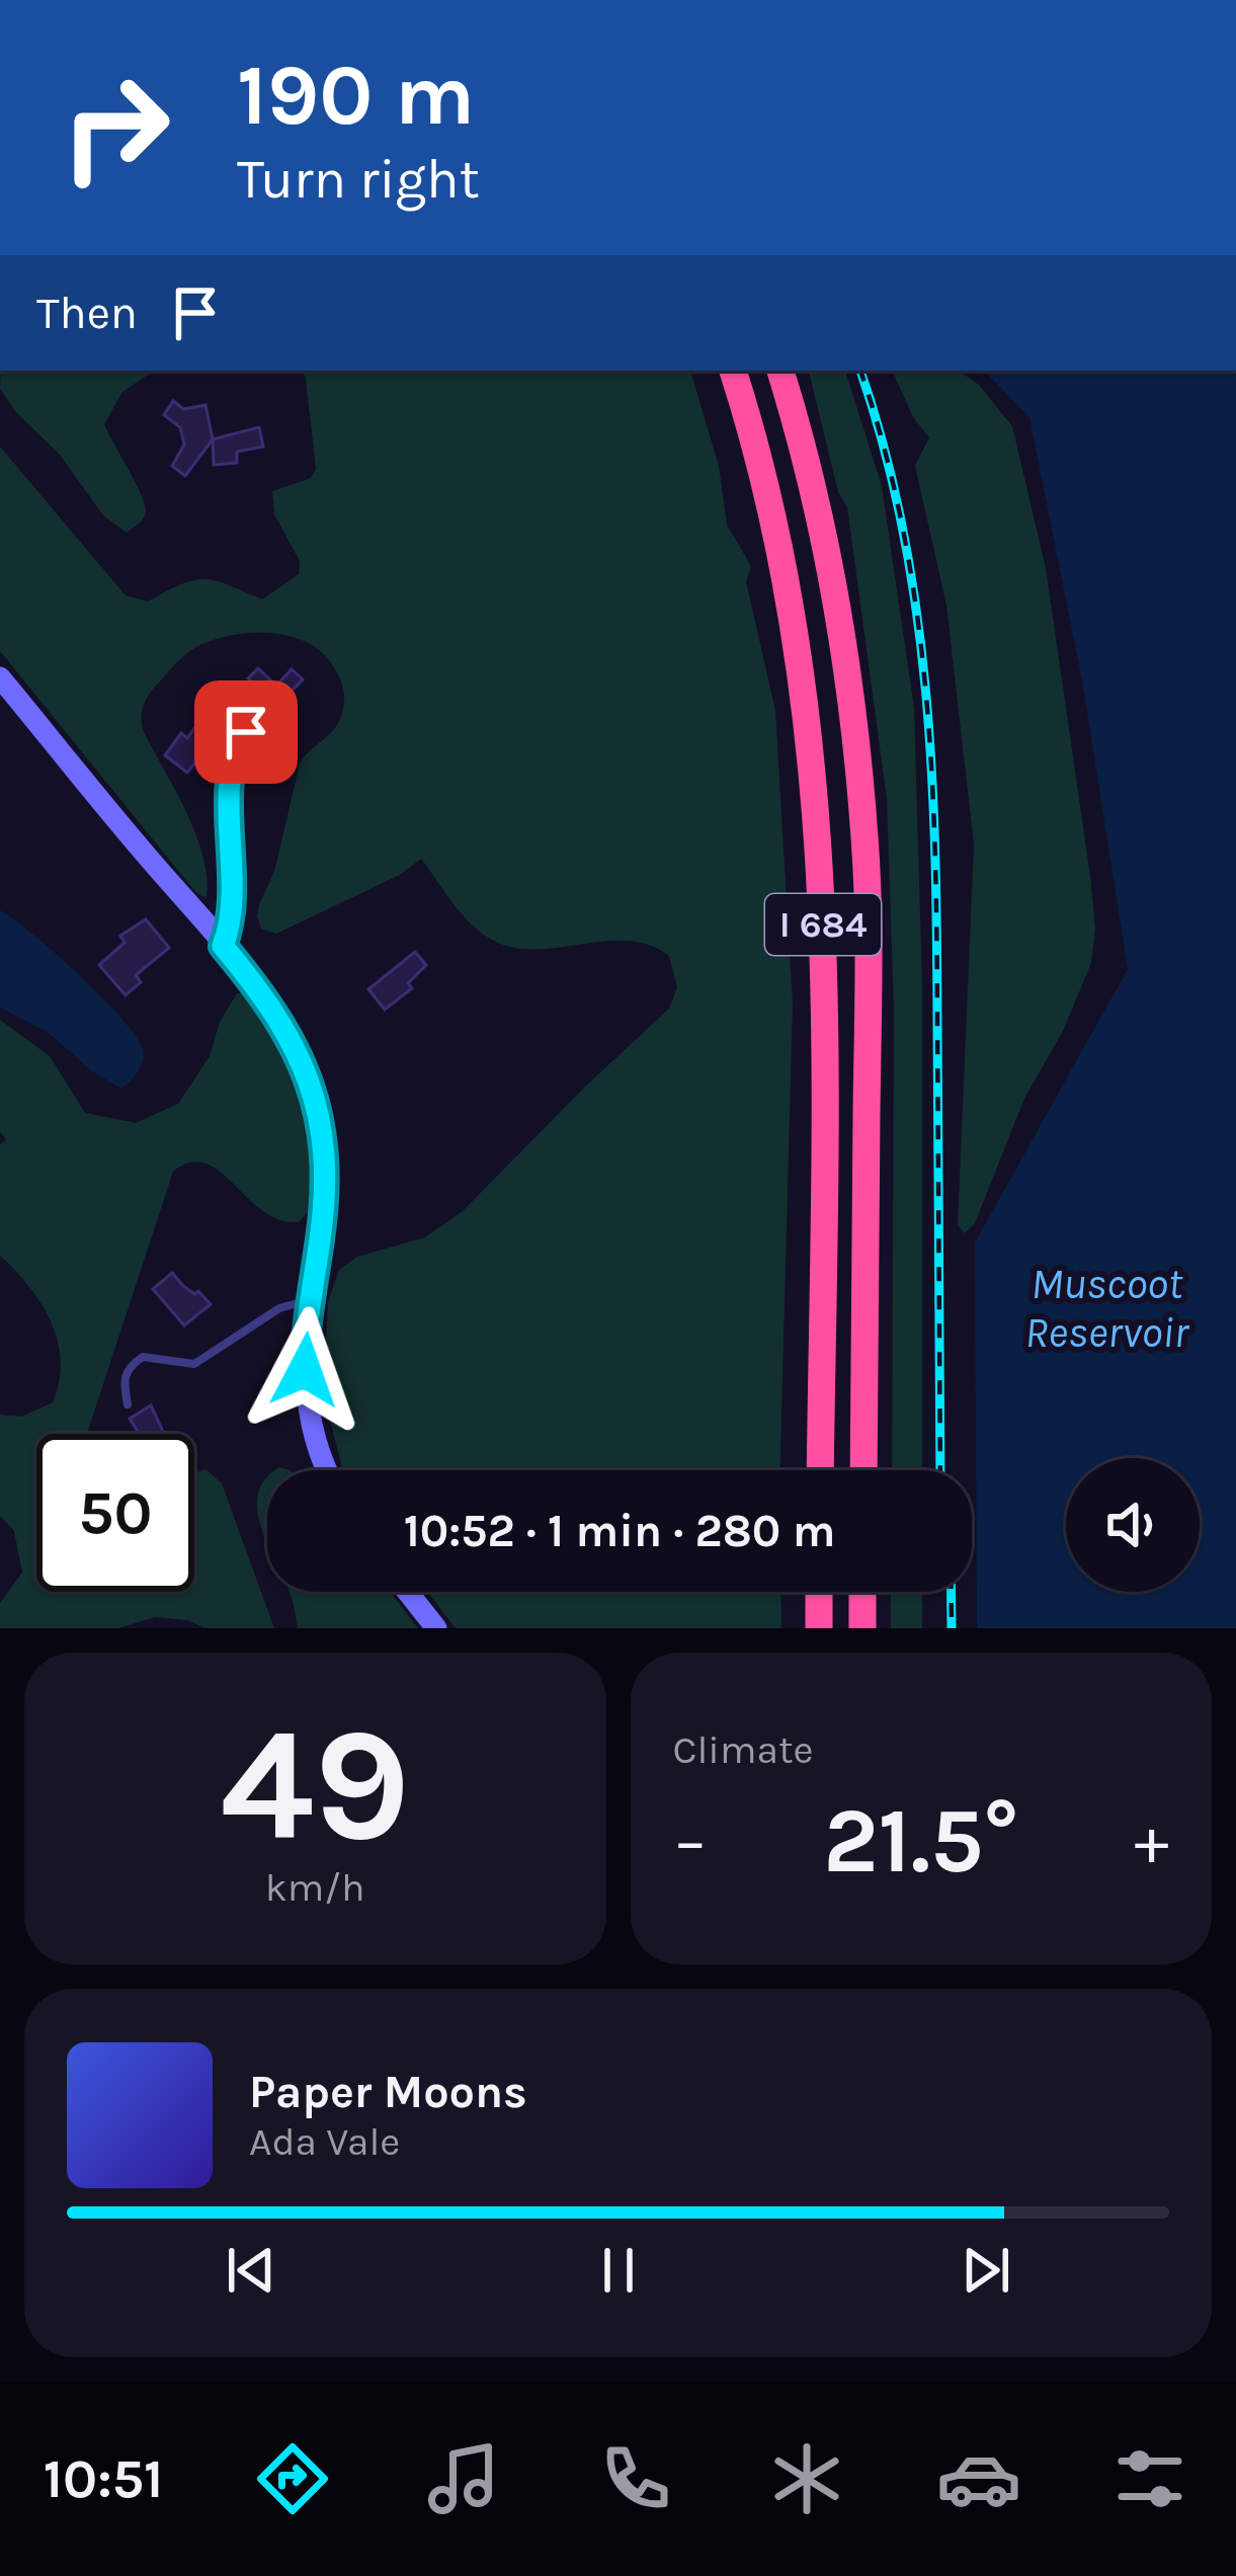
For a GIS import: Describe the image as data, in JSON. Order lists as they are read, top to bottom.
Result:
{
  "streets": {
    "highway": ["I 684"]
  },
  "water": ["Muscoot Reservoir"],
  "page": {
    "turn": ["190 m", "Turn right"],
    "then": "Then",
    "limit": "50",
    "trip": "10:52 · 1 min · 280 m",
    "tile": [
      ["49", "km/h"],
      "Climate"
    ],
    "heat": ["−", "21.5°", "+"],
    "song": ["Paper Moons", "Ada Vale"],
    "tabs": "10:51"
  }
}
